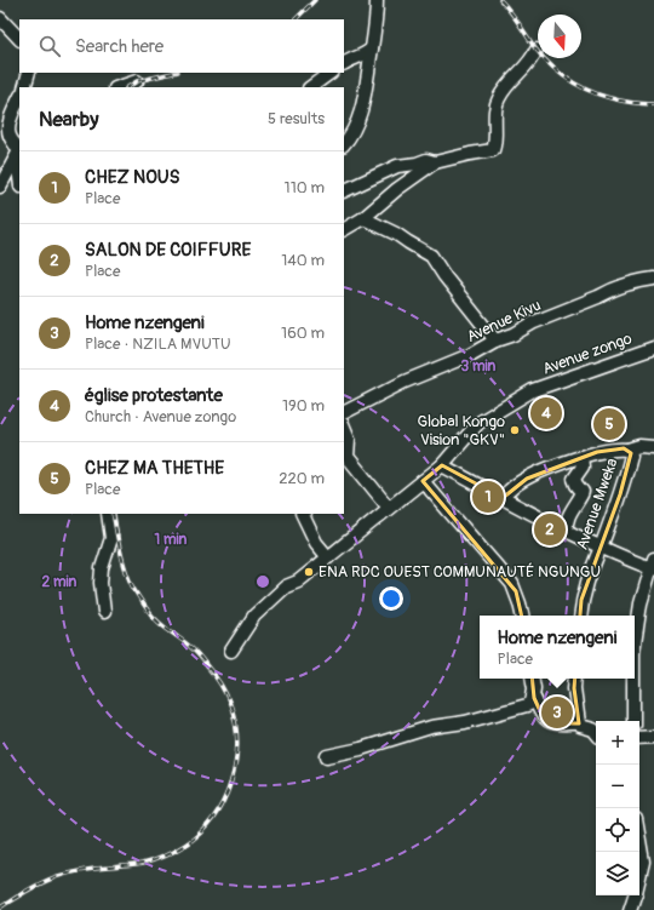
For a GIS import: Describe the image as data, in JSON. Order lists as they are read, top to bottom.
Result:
{
  "streets": {
    "street": ["Avenue Kivu", "Avenue zongo", "Avenue Mweka"]
  },
  "places": ["Global Kongo Vision \"GKV\"", "ENA RDC OUEST COMMUNAUTÉ NGUNGU"],
  "north": "bottom",
  "page": {
    "search": "Search here",
    "heading": ["Nearby", "5 results"],
    "list": [
      {
        "mark": "1",
        "name": "CHEZ NOUS",
        "note": "Place",
        "value": "110 m"
      },
      {
        "mark": "2",
        "name": "SALON DE COIFFURE",
        "note": "Place",
        "value": "140 m"
      },
      {
        "mark": "3",
        "name": "Home nzengeni",
        "note": "Place · NZILA MVUTU",
        "value": "160 m"
      },
      {
        "mark": "4",
        "name": "église protestante",
        "note": "Church · Avenue zongo",
        "value": "190 m"
      },
      {
        "mark": "5",
        "name": "CHEZ MA THETHE",
        "note": "Place",
        "value": "220 m"
      }
    ],
    "pins": [
      "4",
      "5",
      "1",
      "2",
      "3"
    ],
    "popup": ["Home nzengeni", "Place"],
    "map_buttons": ["+", "−"]
  },
  "rings": ["3 min", "1 min", "2 min"]
}
